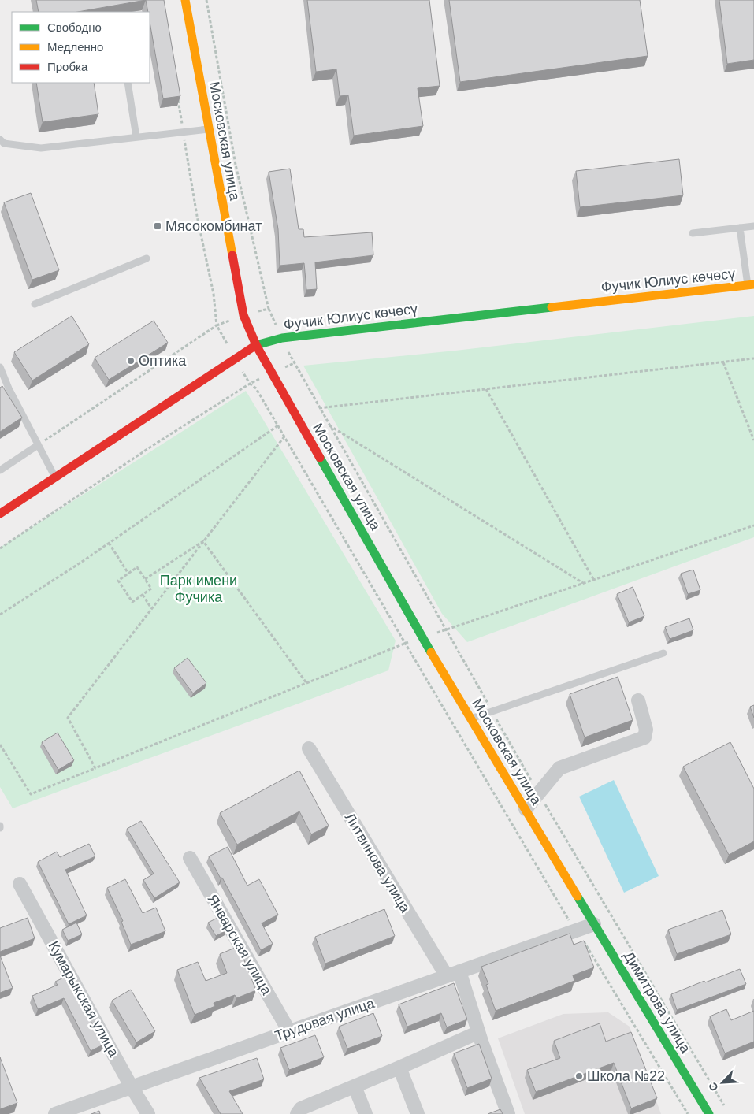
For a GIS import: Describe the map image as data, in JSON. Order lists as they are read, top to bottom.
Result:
{
  "streets": {
    "main road": ["Московская улица", "Фучик Юлиус көчөсү", "Димитрова улица"],
    "street": [
      "Литвинова улица",
      "Январская улица",
      "Кумарыкская улица",
      "Трудовая улица"
    ]
  },
  "crossings": [
    ["Московская улица", "Фучик Юлиус көчөсү"],
    ["Московская улица", "Димитрова улица"],
    ["Московская улица", "Трудовая улица"],
    ["Литвинова улица", "Трудовая улица"],
    ["Январская улица", "Трудовая улица"],
    ["Кумарыкская улица", "Трудовая улица"],
    ["Димитрова улица", "Трудовая улица"]
  ],
  "parks": ["Парк имени Фучика"],
  "places": {
    "transit": ["Мясокомбинат"],
    "other": ["Оптика", "Школа №22"]
  },
  "legend": ["Свободно", "Медленно", "Пробка"],
  "north": "bottom left"
}
